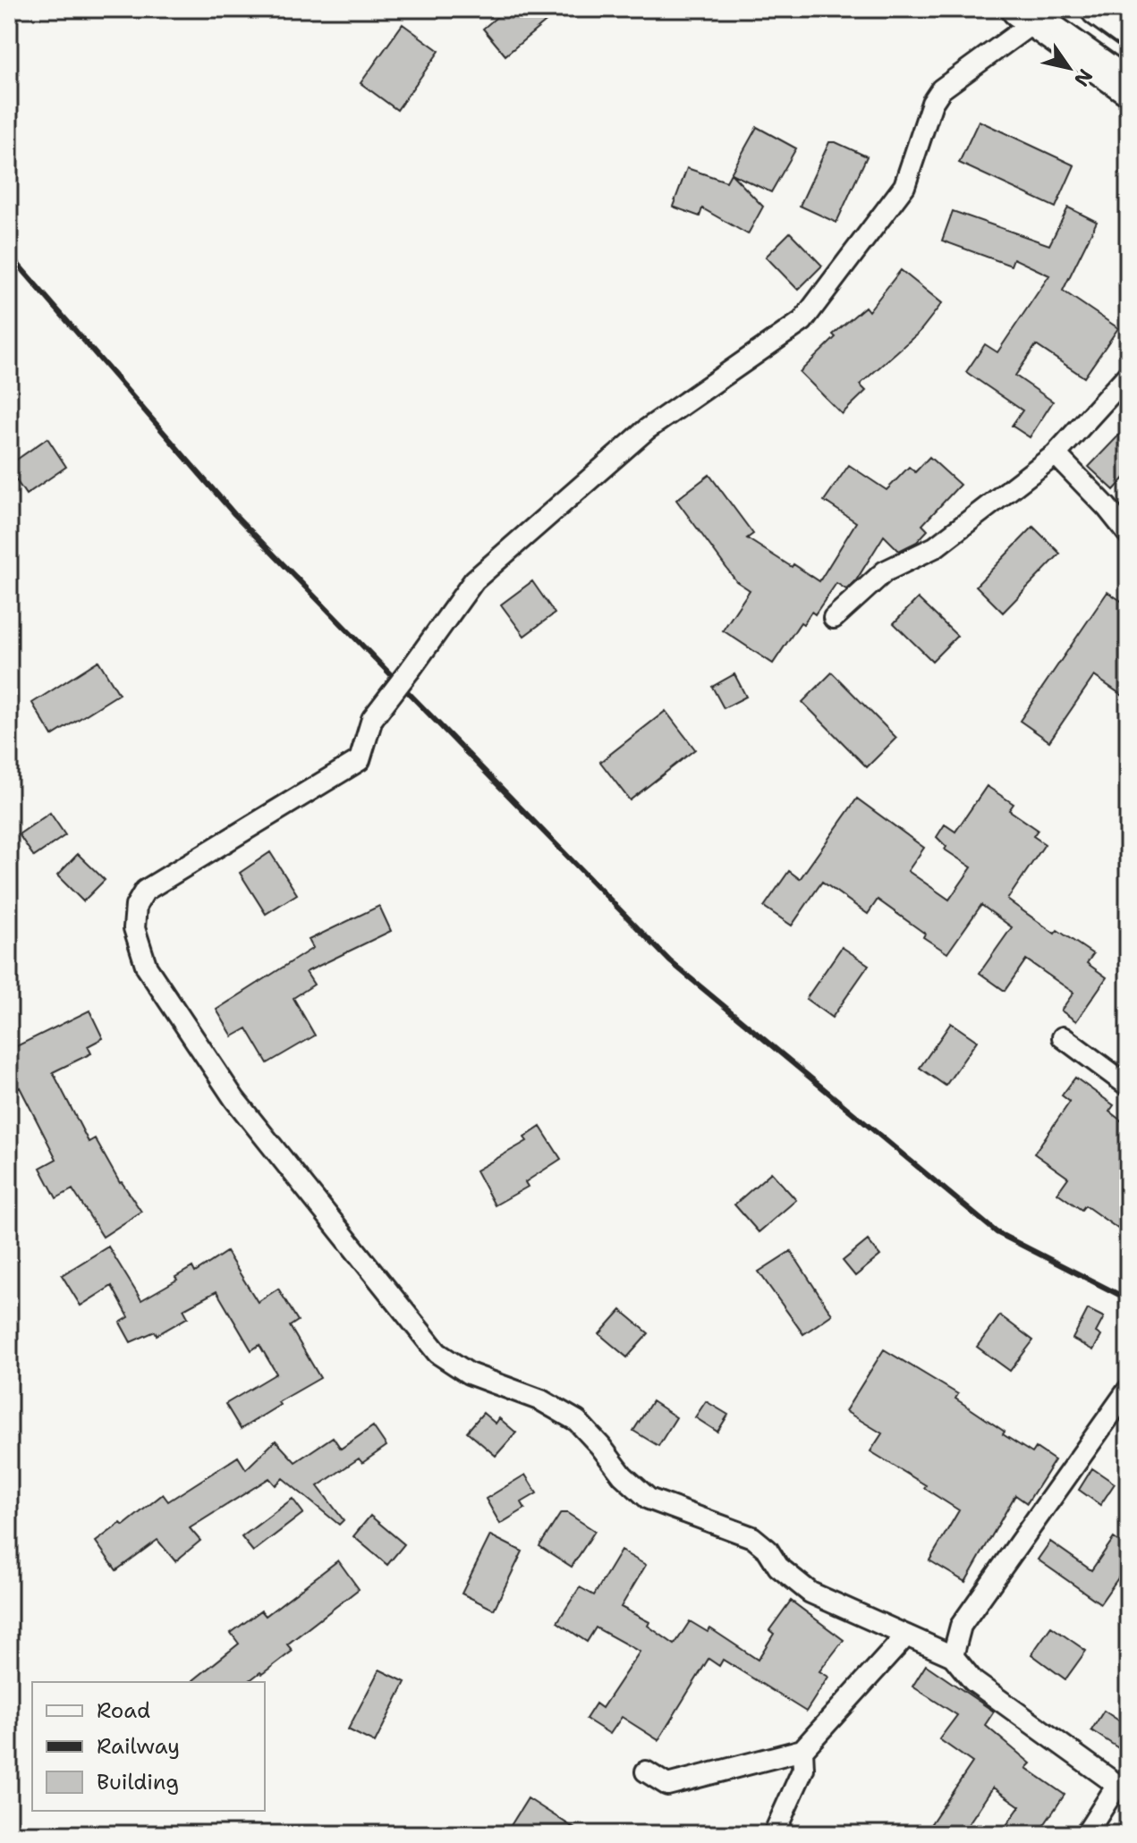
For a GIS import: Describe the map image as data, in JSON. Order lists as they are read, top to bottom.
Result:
{
  "legend": ["Road", "Railway", "Building"],
  "north": "bottom right"
}
